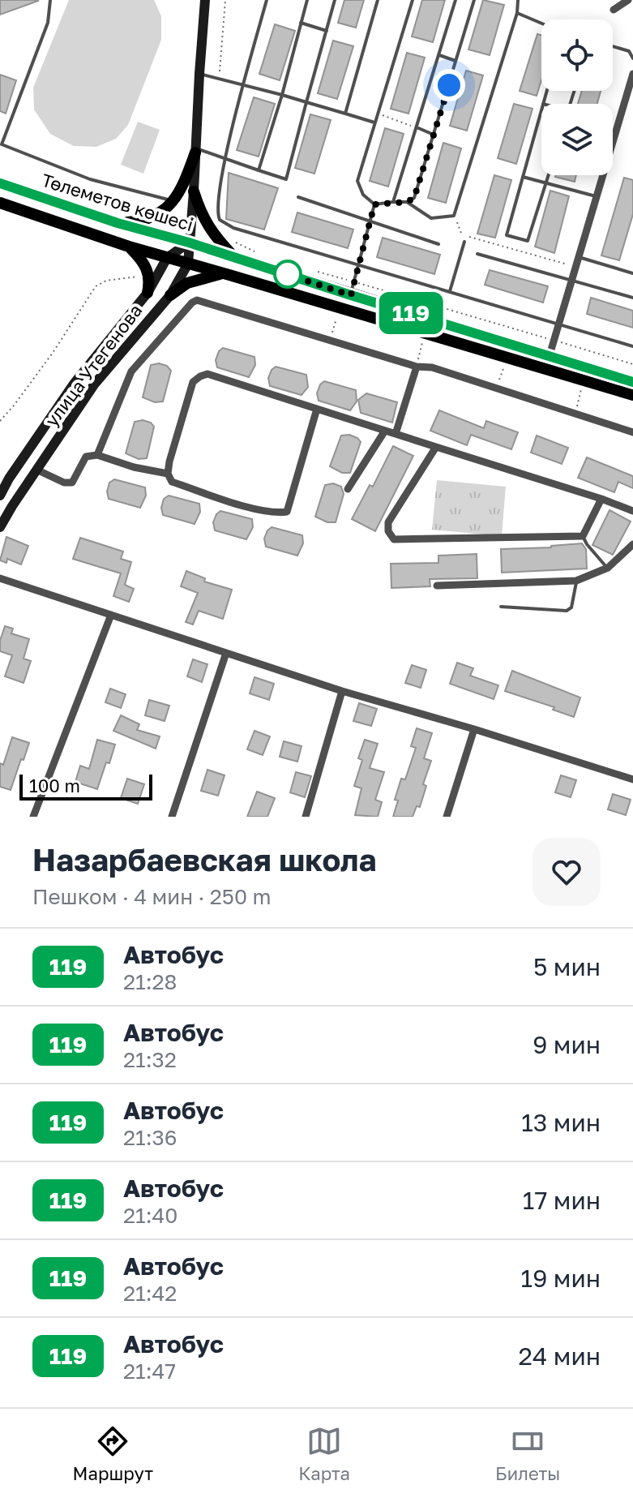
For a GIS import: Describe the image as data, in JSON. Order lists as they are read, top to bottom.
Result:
{
  "streets": {
    "main road": ["Төлеметов көшесі", "улица Утегенова"]
  },
  "crossings": [
    ["Төлеметов көшесі", "улица Утегенова"]
  ],
  "lines": ["bus line 119"],
  "scale_bar": "100 m",
  "page": {
    "on_map": "119",
    "scale": "100 m",
    "heading": ["Назарбаевская школа", "Пешком · 4 мин · 250 m"],
    "list": [
      {
        "mark": "119",
        "name": "Автобус",
        "note": "21:28",
        "value": "5 мин"
      },
      {
        "mark": "119",
        "name": "Автобус",
        "note": "21:32",
        "value": "9 мин"
      },
      {
        "mark": "119",
        "name": "Автобус",
        "note": "21:36",
        "value": "13 мин"
      },
      {
        "mark": "119",
        "name": "Автобус",
        "note": "21:40",
        "value": "17 мин"
      },
      {
        "mark": "119",
        "name": "Автобус",
        "note": "21:42",
        "value": "19 мин"
      },
      {
        "mark": "119",
        "name": "Автобус",
        "note": "21:47",
        "value": "24 мин"
      }
    ],
    "tabs": ["Маршрут", "Карта", "Билеты"]
  }
}
